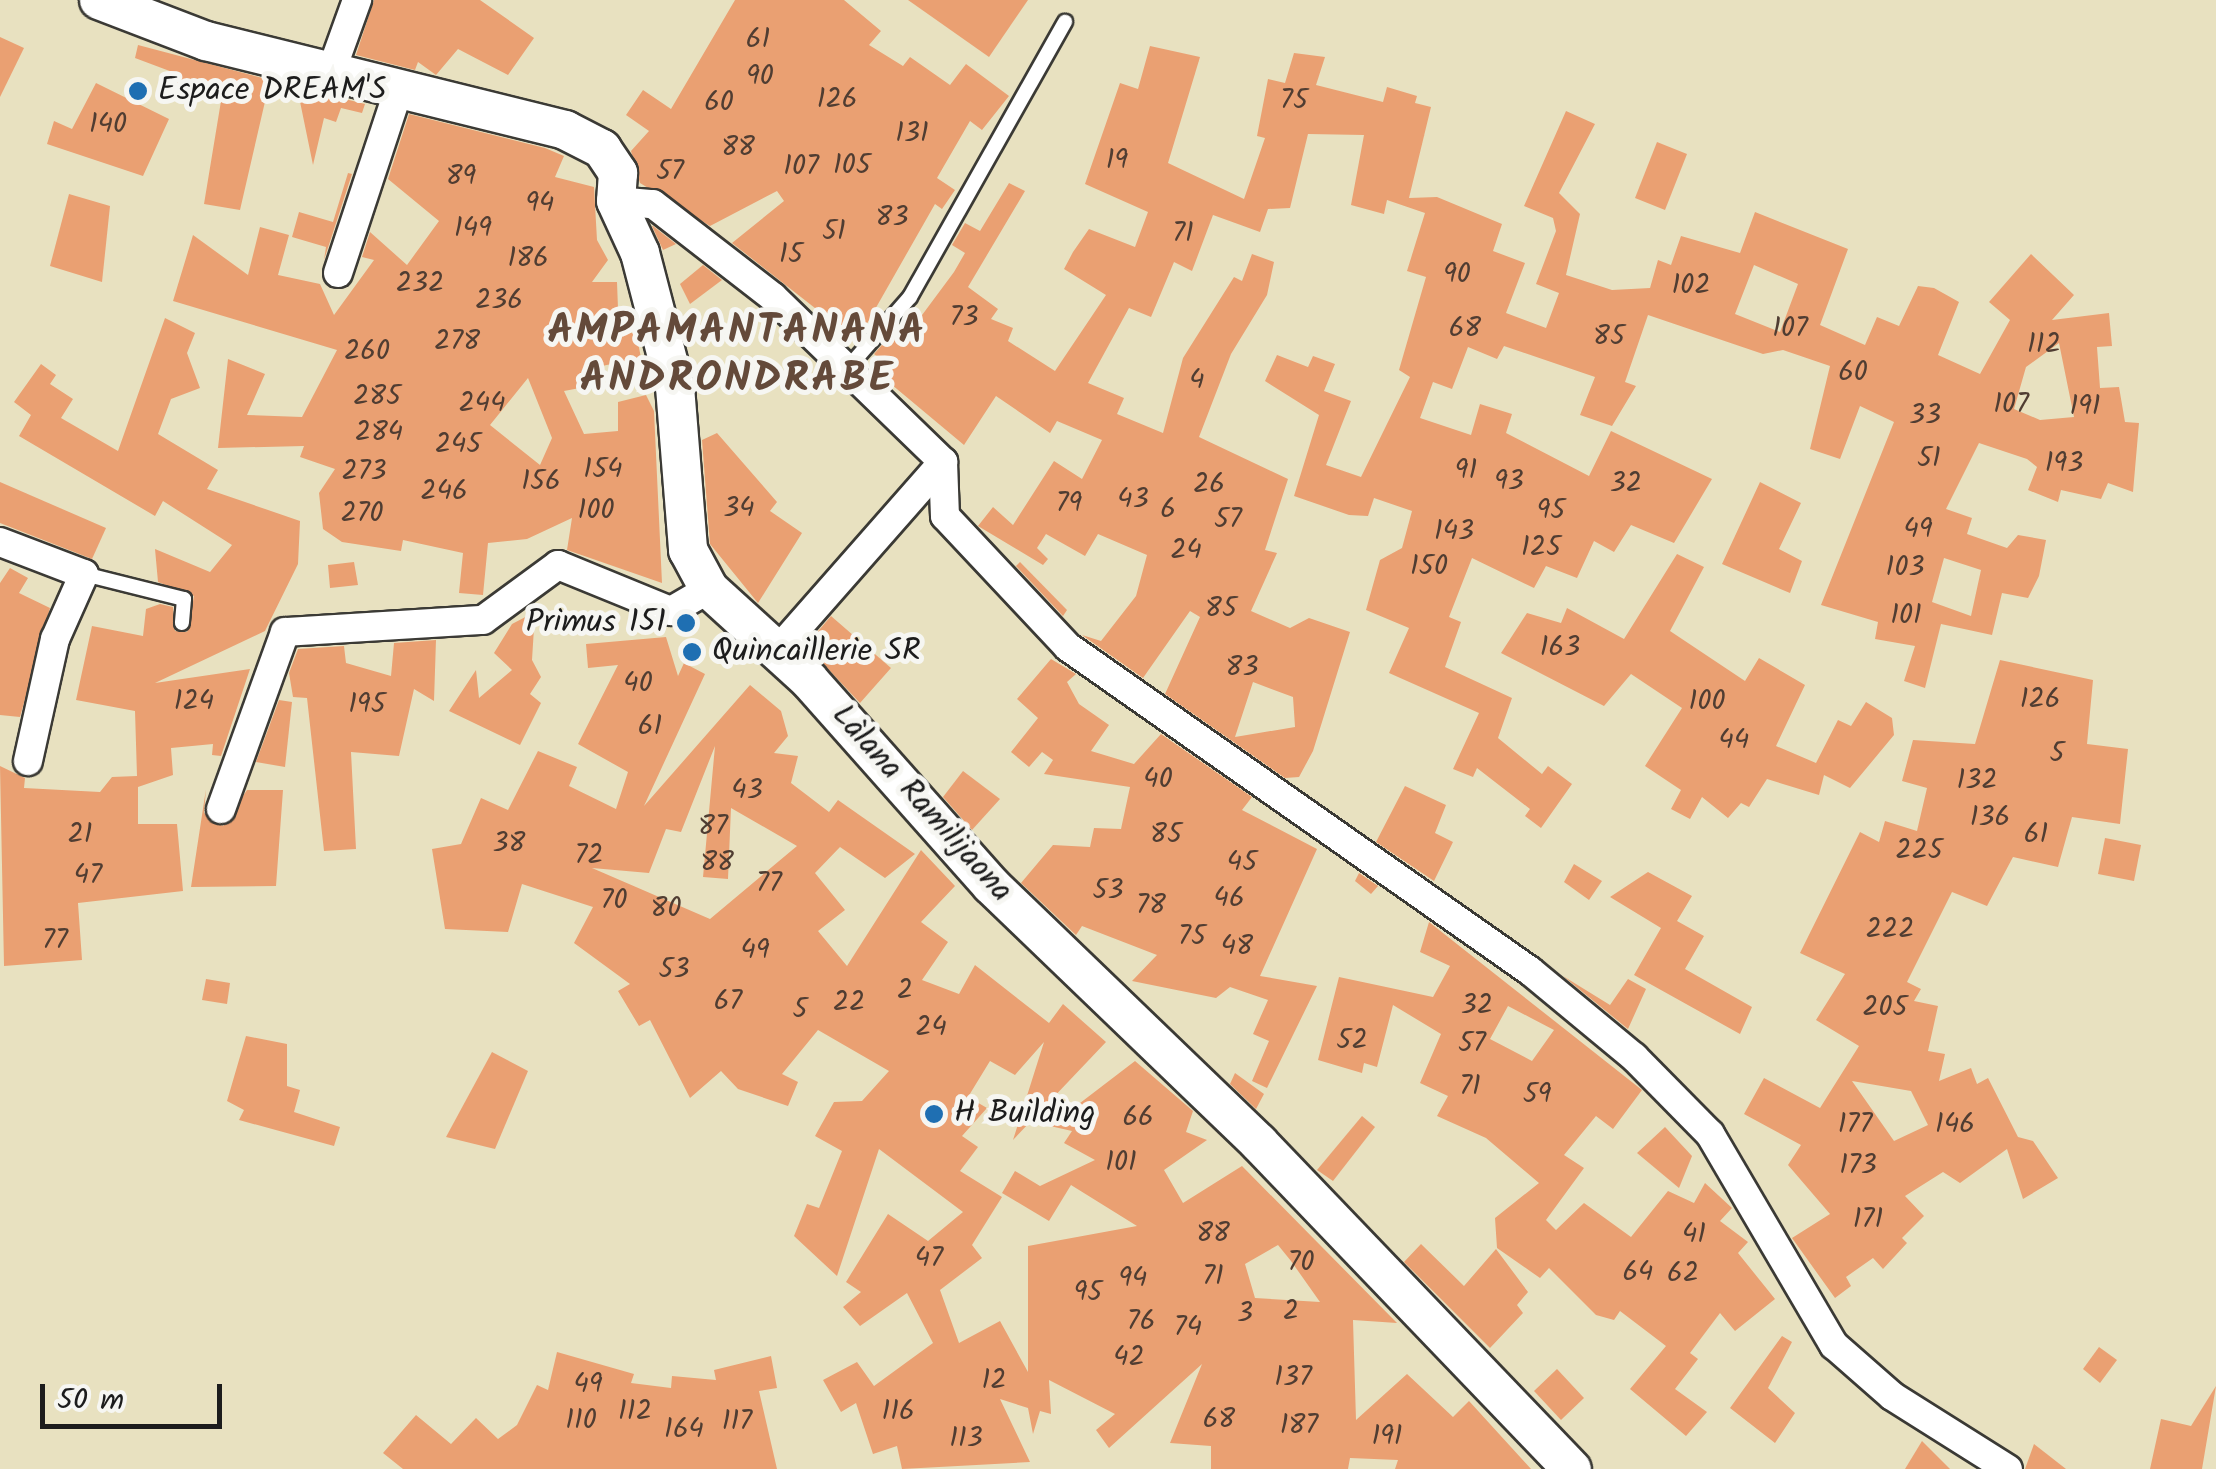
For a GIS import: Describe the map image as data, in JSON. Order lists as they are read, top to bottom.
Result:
{
  "streets": {
    "street": ["Làlana Ramilijaona"]
  },
  "districts": ["AMPAMANTANANA ANDRONDRABE"],
  "places": [
    "Espace DREAM'S",
    "Primus 151",
    "Quincaillerie SR",
    "H Building"
  ],
  "house_numbers": [
    "61",
    "90",
    "126",
    "75",
    "60",
    "140",
    "131",
    "88",
    "19",
    "105",
    "107",
    "57",
    "89",
    "94",
    "83",
    "149",
    "51",
    "71",
    "15",
    "186",
    "90",
    "232",
    "102",
    "236",
    "73",
    "68",
    "107",
    "85",
    "278",
    "112",
    "260",
    "60",
    "4",
    "285",
    "244",
    "107",
    "191",
    "33",
    "284",
    "245",
    "51",
    "193",
    "154",
    "91",
    "273",
    "156",
    "93",
    "32",
    "26",
    "246",
    "43",
    "79",
    "34",
    "6",
    "100",
    "95",
    "270",
    "57",
    "49",
    "143",
    "125",
    "24",
    "150",
    "103",
    "85",
    "101",
    "163",
    "83",
    "40",
    "126",
    "124",
    "100",
    "195",
    "61",
    "44",
    "5",
    "40",
    "132",
    "43",
    "136",
    "87",
    "21",
    "85",
    "61",
    "38",
    "225",
    "72",
    "88",
    "45",
    "47",
    "77",
    "53",
    "46",
    "70",
    "78",
    "80",
    "222",
    "75",
    "77",
    "48",
    "49",
    "53",
    "2",
    "67",
    "22",
    "32",
    "205",
    "5",
    "24",
    "52",
    "57",
    "71",
    "59",
    "66",
    "177",
    "146",
    "101",
    "173",
    "171",
    "88",
    "41",
    "47",
    "70",
    "64",
    "62",
    "71",
    "94",
    "95",
    "2",
    "3",
    "76",
    "74",
    "42",
    "137",
    "12",
    "49",
    "112",
    "116",
    "68",
    "110",
    "117",
    "187",
    "164",
    "191",
    "113"
  ],
  "scale_bar": "50 m"
}
